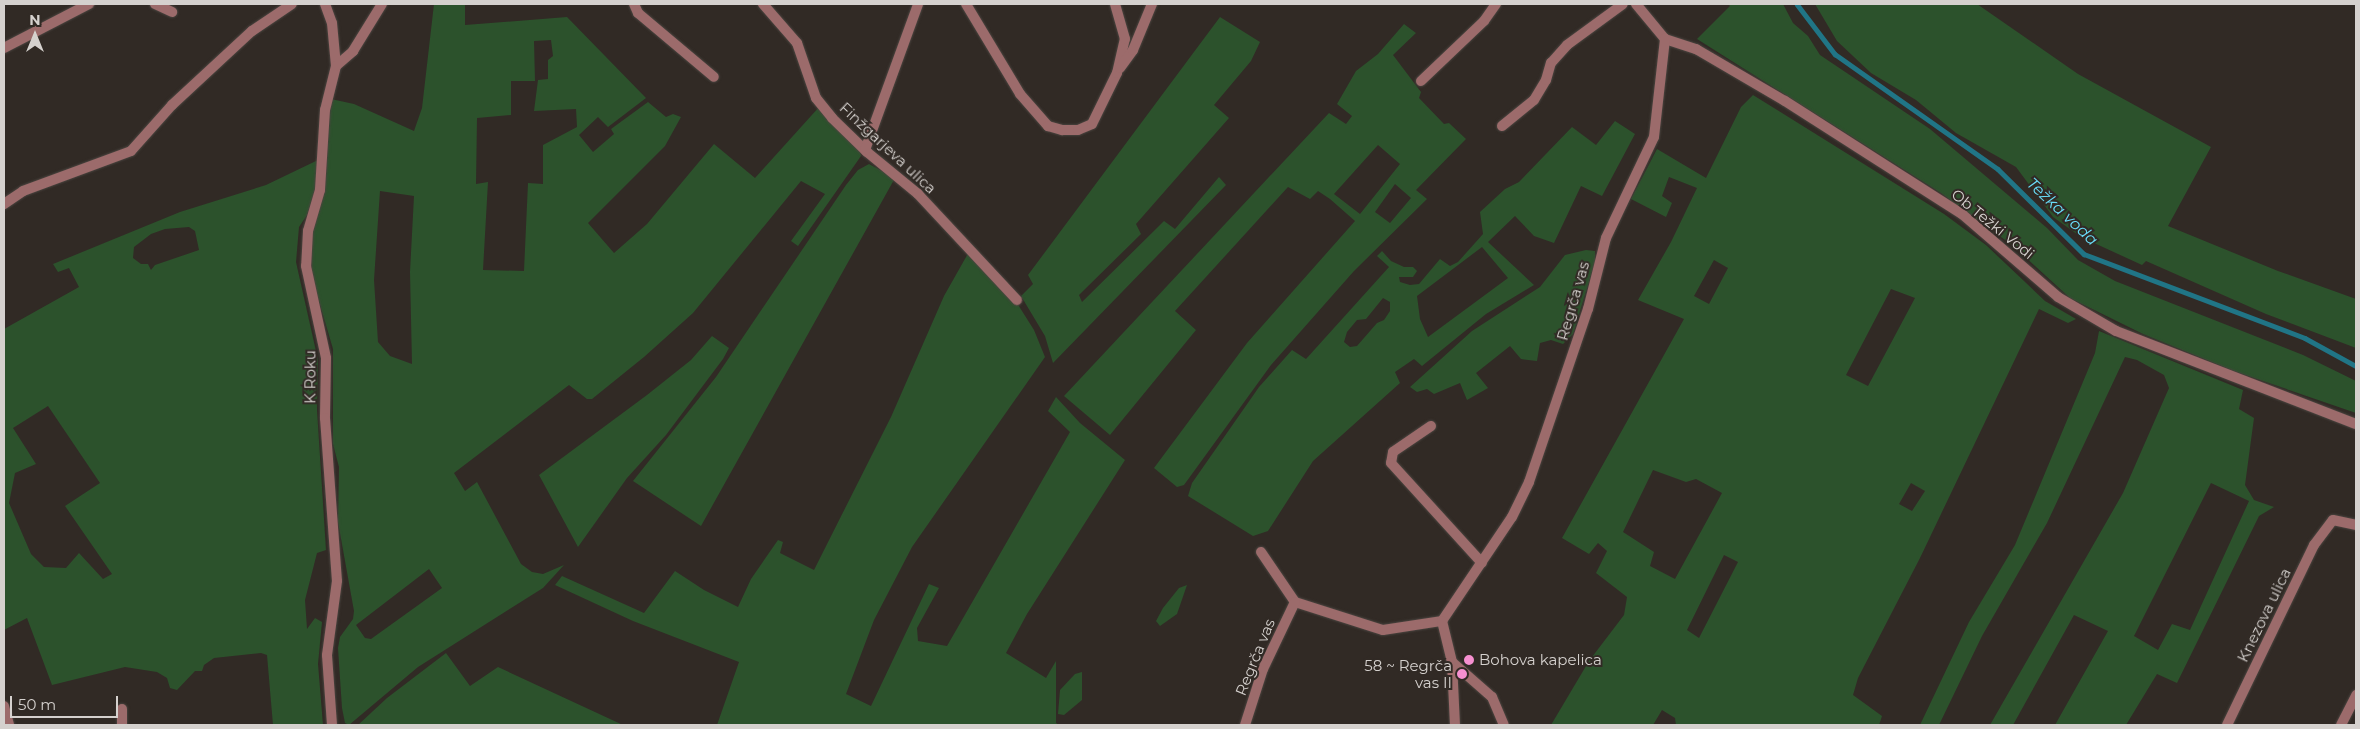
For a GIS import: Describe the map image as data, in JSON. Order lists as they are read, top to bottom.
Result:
{
  "streets": {
    "street": [
      "Finžgarjeva ulica",
      "Ob Težki Vodi",
      "Regrča vas",
      "K Roku",
      "Knezova ulica"
    ]
  },
  "crossings": [
    ["Ob Težki Vodi", "Regrča vas"]
  ],
  "water": ["Težka voda"],
  "places": ["Bohova kapelica", "58 ~ Regrča vas II"],
  "scale_bar": "50 m",
  "north": "top"
}
